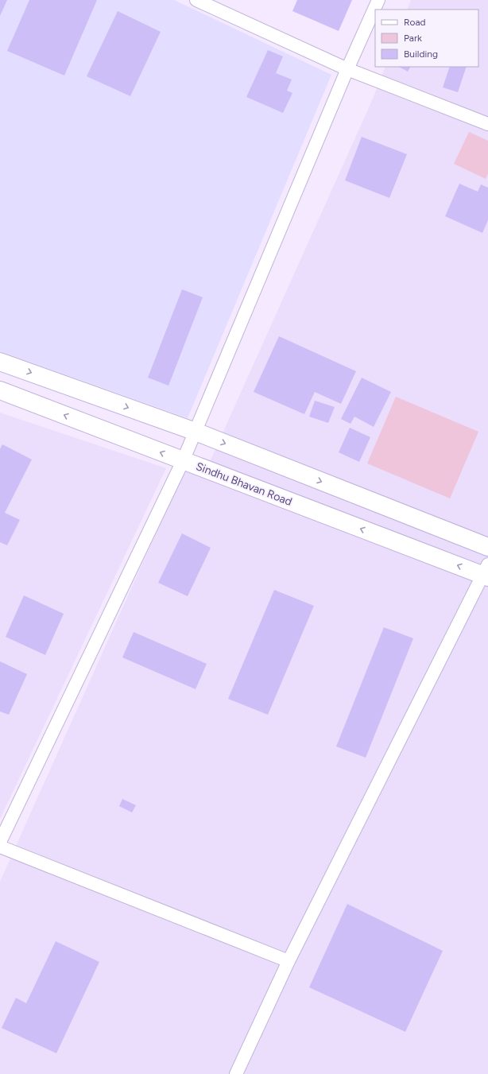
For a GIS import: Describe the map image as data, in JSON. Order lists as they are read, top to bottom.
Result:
{
  "streets": {
    "main road": ["Sindhu Bhavan Road"]
  },
  "legend": ["Road", "Park", "Building"]
}
